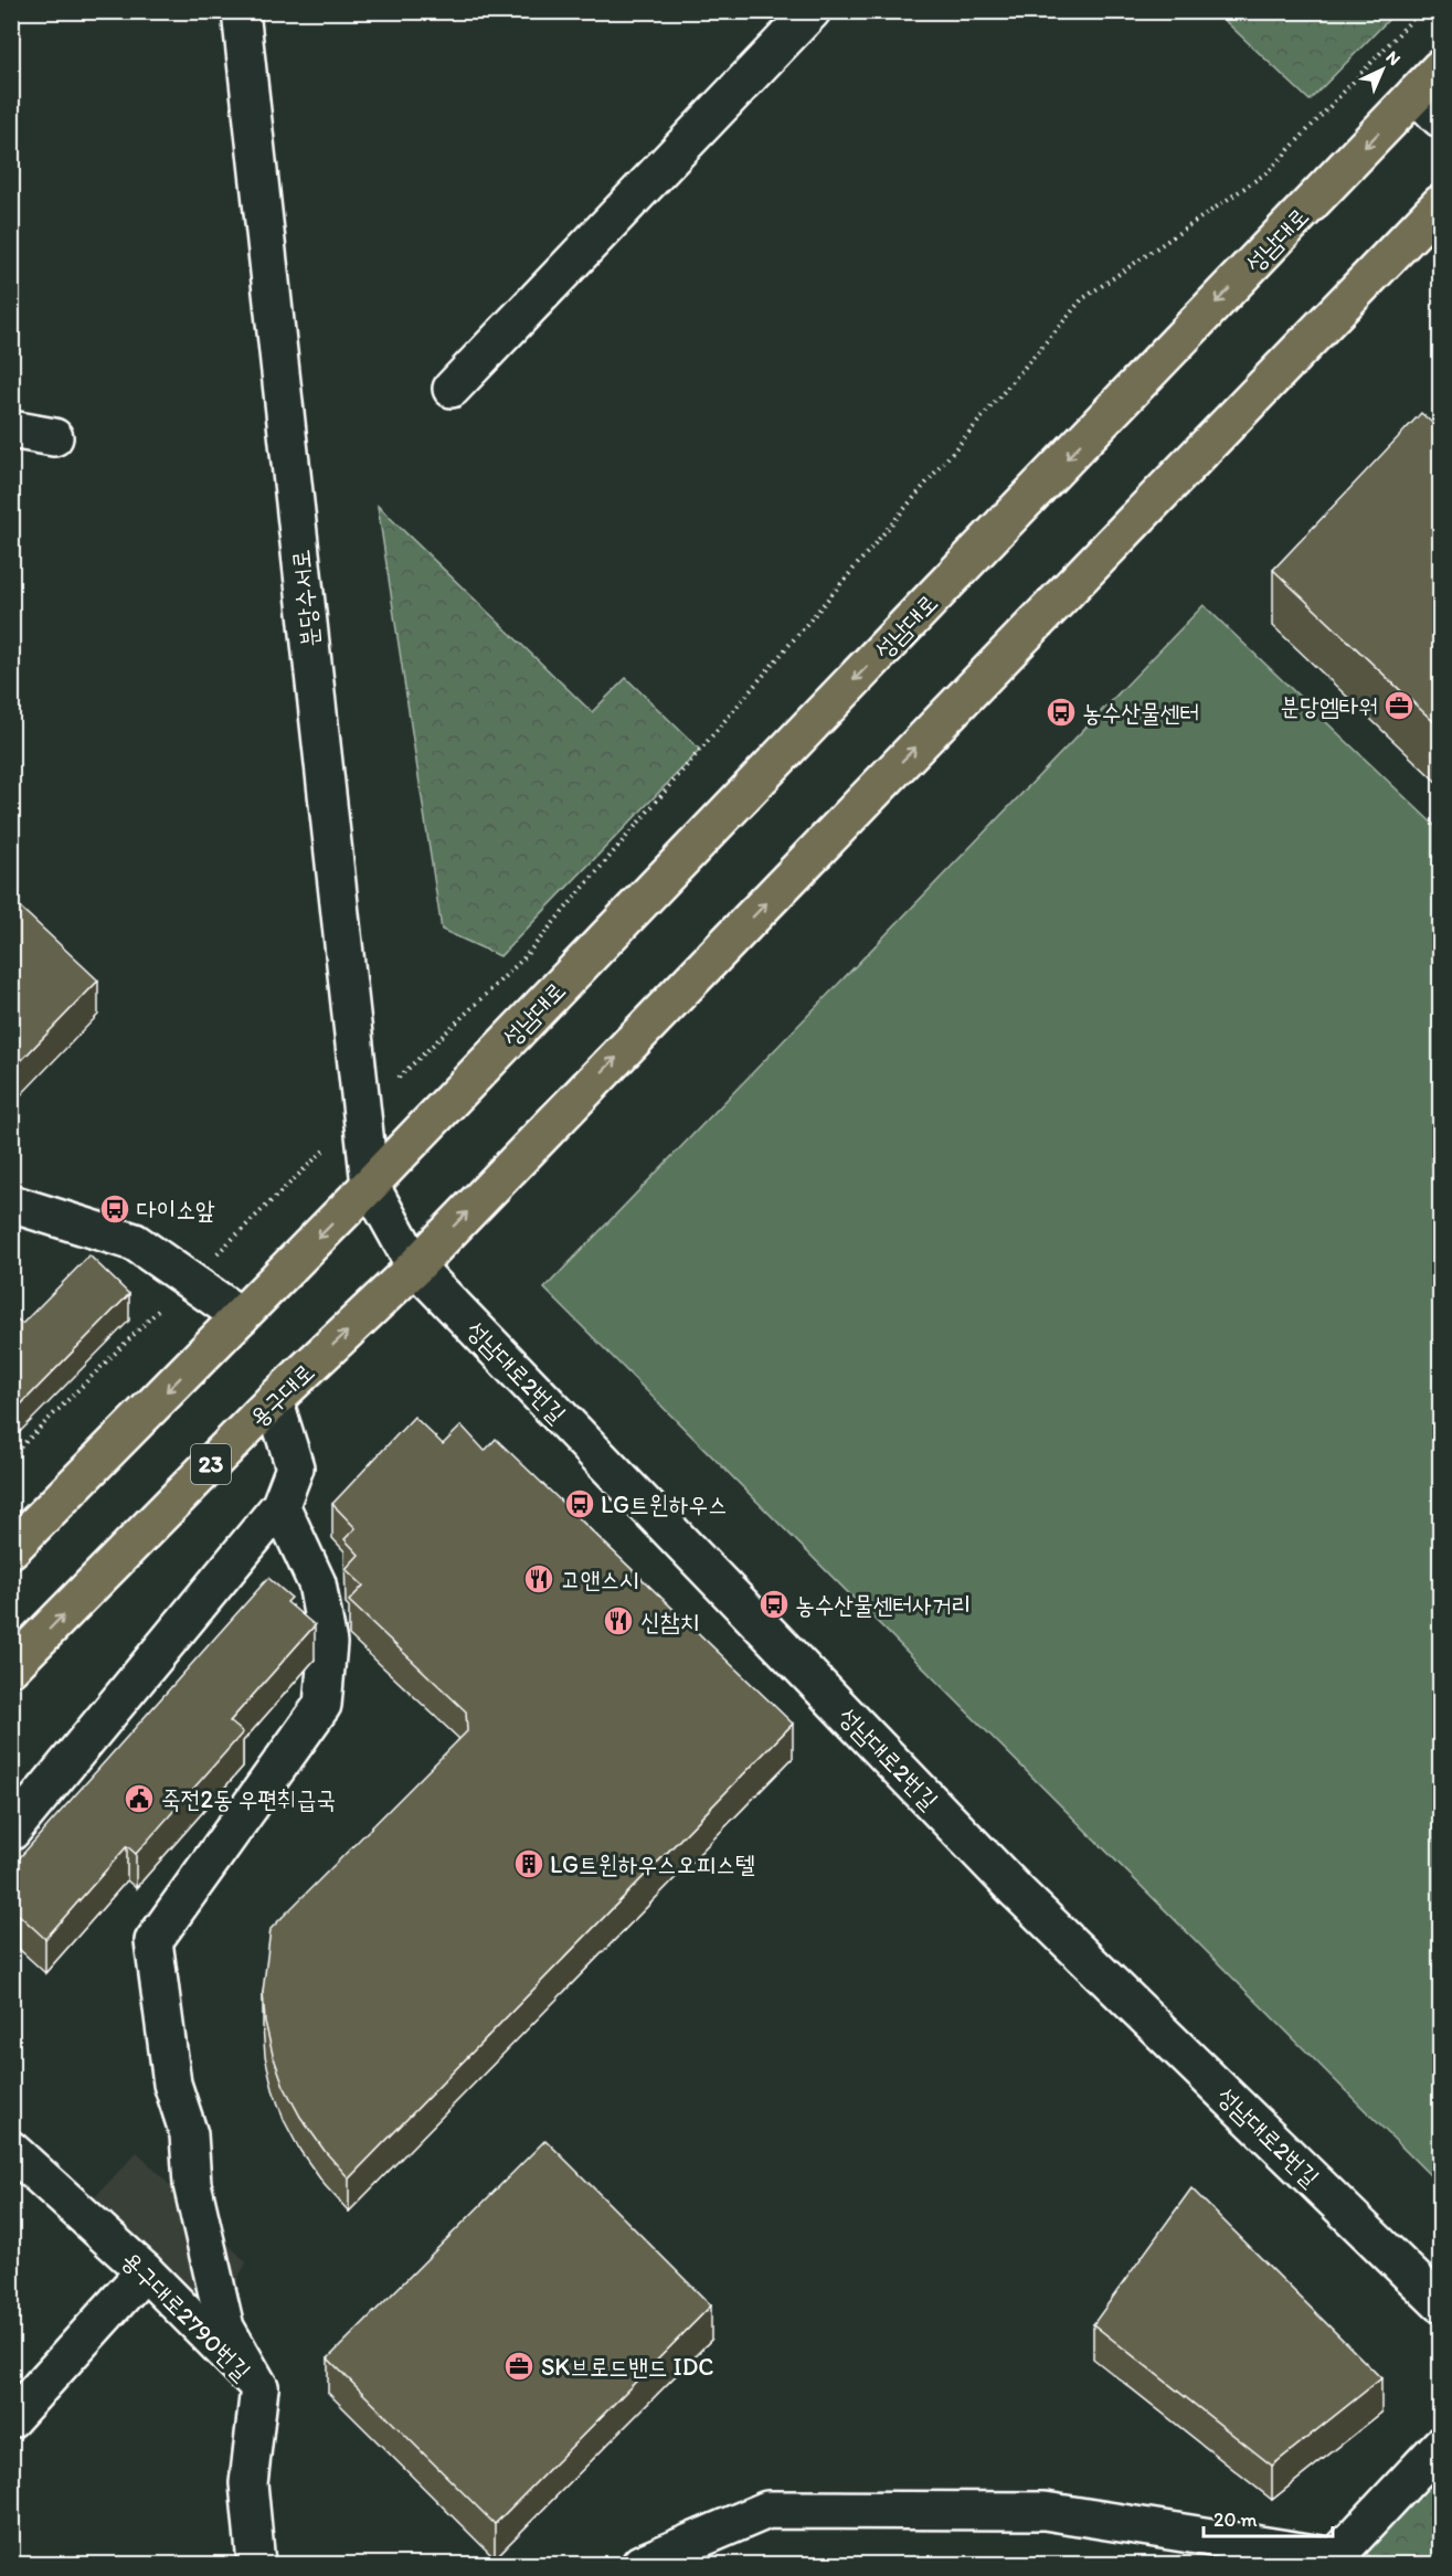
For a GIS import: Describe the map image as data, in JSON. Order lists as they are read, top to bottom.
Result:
{
  "streets": {
    "main road": ["성남대로", "용구대로", "23"],
    "street": ["분당수서로", "성남대로2번길", "용구대로2790번길"]
  },
  "crossings": [
    ["성남대로", "분당수서로"],
    ["성남대로", "성남대로2번길"],
    ["분당수서로", "성남대로2번길"],
    ["성남대로2번길", "용구대로"]
  ],
  "places": {
    "office": ["분당엠타워", "SK브로드밴드 IDC"],
    "bus stop": [
      "농수산물센터",
      "다이소앞",
      "LG트윈하우스",
      "농수산물센터사거리"
    ],
    "restaurant": ["고앤스시", "신참치"],
    "public building": ["죽전2동 우편취급국"],
    "building": ["LG트윈하우스오피스텔"]
  },
  "scale_bar": "20 m",
  "north": "top right"
}
